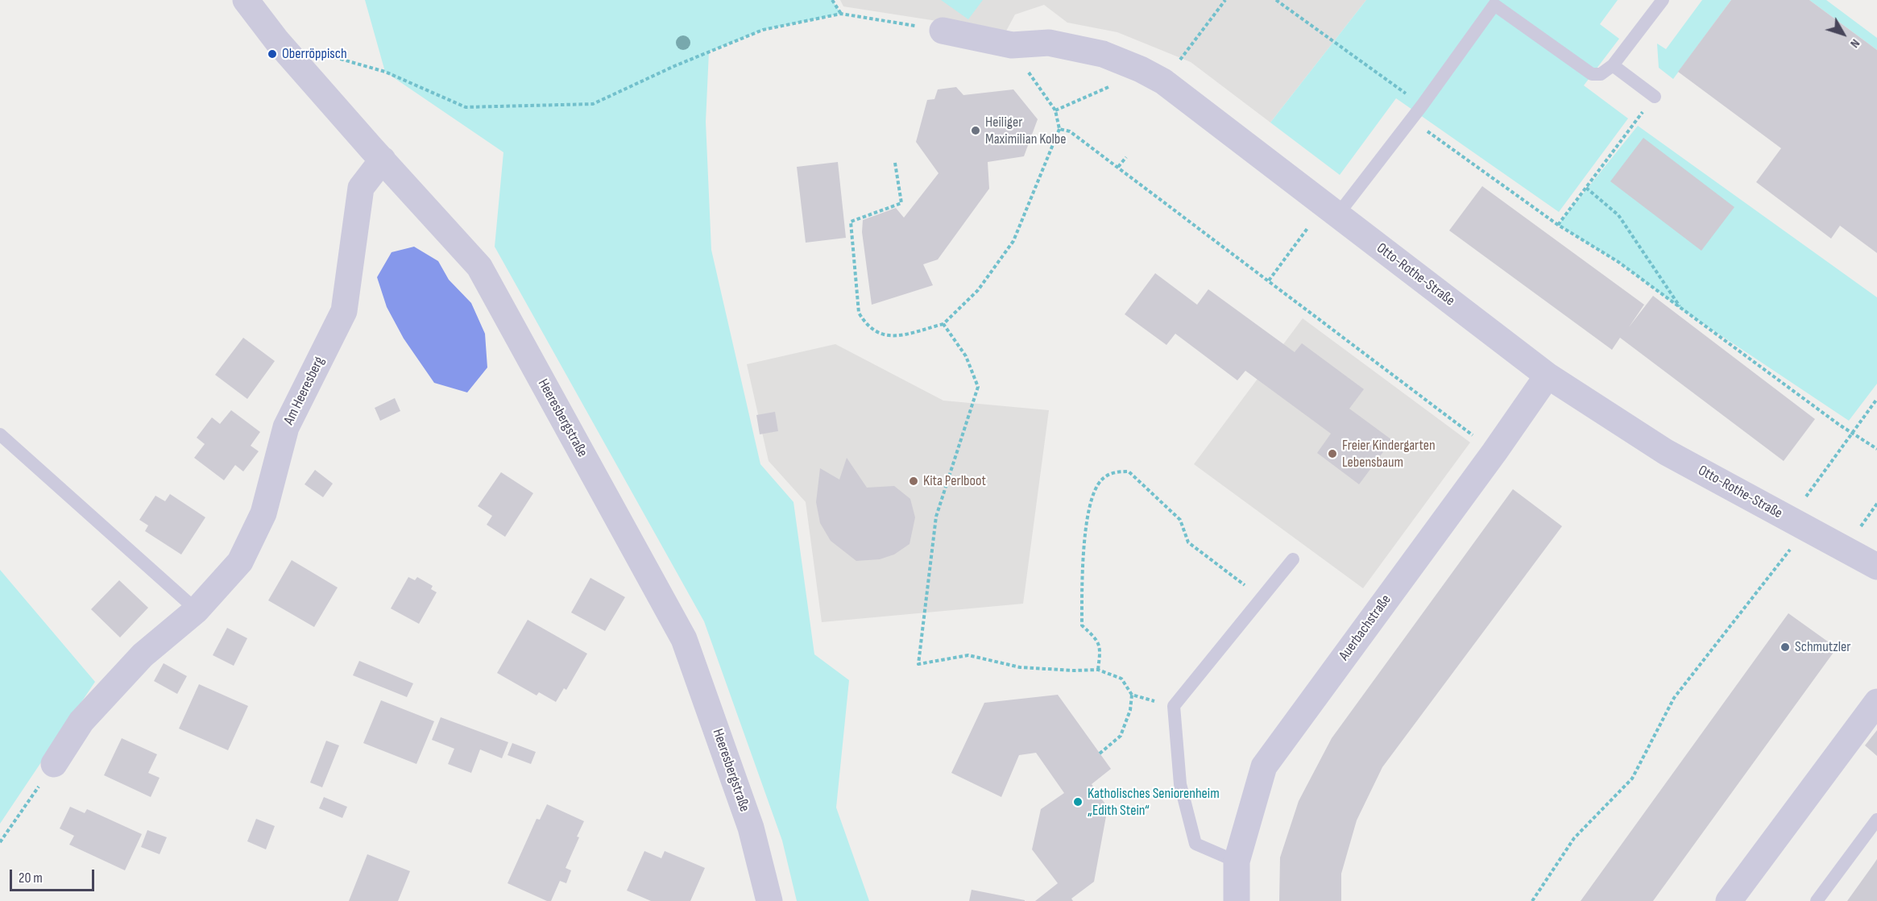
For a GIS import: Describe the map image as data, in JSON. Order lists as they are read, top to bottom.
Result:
{
  "streets": {
    "street": [
      "Otto-Rothe-Straße",
      "Am Heeresberg",
      "Heeresbergstraße",
      "Auerbachstraße"
    ]
  },
  "crossings": [
    ["Otto-Rothe-Straße", "Auerbachstraße"],
    ["Am Heeresberg", "Heeresbergstraße"]
  ],
  "places": [
    "Oberröppisch",
    "Heiliger Maximilian Kolbe",
    "Freier Kindergarten Lebensbaum",
    "Kita Perlboot",
    "Schmutzler",
    "Katholisches Seniorenheim „Edith Stein“"
  ],
  "scale_bar": "20 m",
  "north": "bottom right"
}
